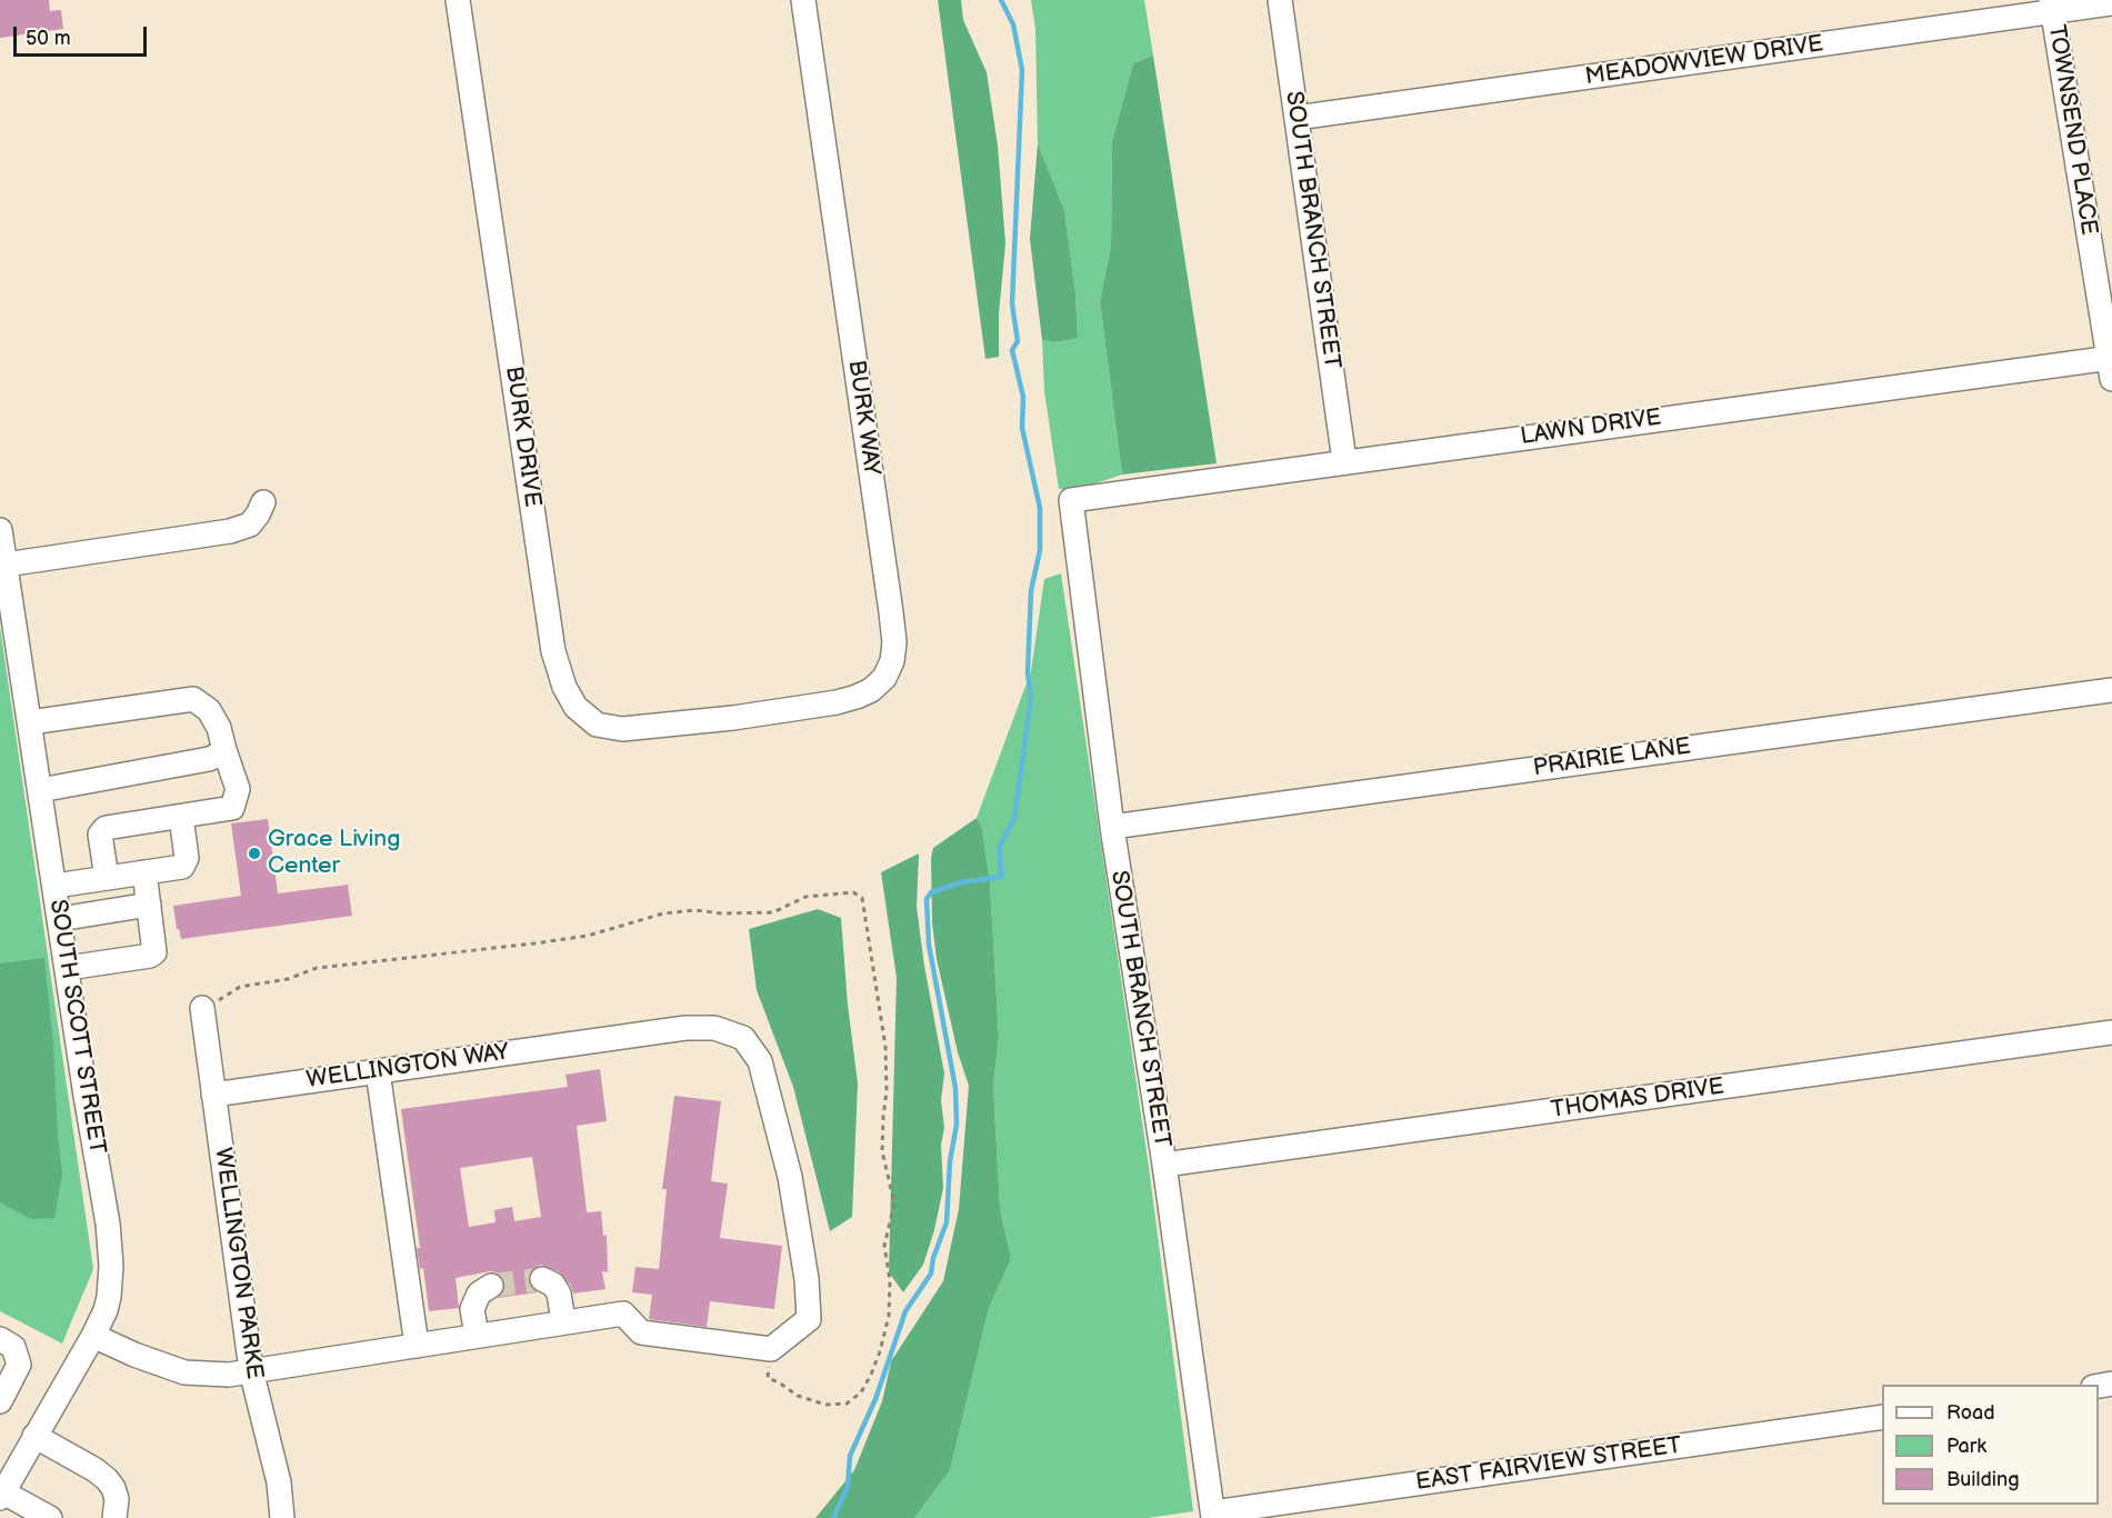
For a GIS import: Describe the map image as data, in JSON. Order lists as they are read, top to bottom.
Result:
{
  "streets": {
    "street": [
      "MEADOWVIEW DRIVE",
      "TOWNSEND PLACE",
      "SOUTH BRANCH STREET",
      "BURK WAY",
      "LAWN DRIVE",
      "BURK DRIVE",
      "PRAIRIE LANE",
      "SOUTH SCOTT STREET",
      "WELLINGTON WAY",
      "THOMAS DRIVE",
      "WELLINGTON PARKE",
      "EAST FAIRVIEW STREET"
    ]
  },
  "crossings": [
    ["MEADOWVIEW DRIVE", "TOWNSEND PLACE"],
    ["MEADOWVIEW DRIVE", "SOUTH BRANCH STREET"],
    ["TOWNSEND PLACE", "LAWN DRIVE"],
    ["SOUTH BRANCH STREET", "LAWN DRIVE"],
    ["SOUTH BRANCH STREET", "PRAIRIE LANE"],
    ["SOUTH BRANCH STREET", "THOMAS DRIVE"],
    ["SOUTH BRANCH STREET", "EAST FAIRVIEW STREET"],
    ["BURK WAY", "BURK DRIVE"],
    ["WELLINGTON WAY", "WELLINGTON PARKE"]
  ],
  "places": ["Grace Living Center"],
  "legend": ["Road", "Park", "Building"],
  "scale_bar": "50 m"
}
